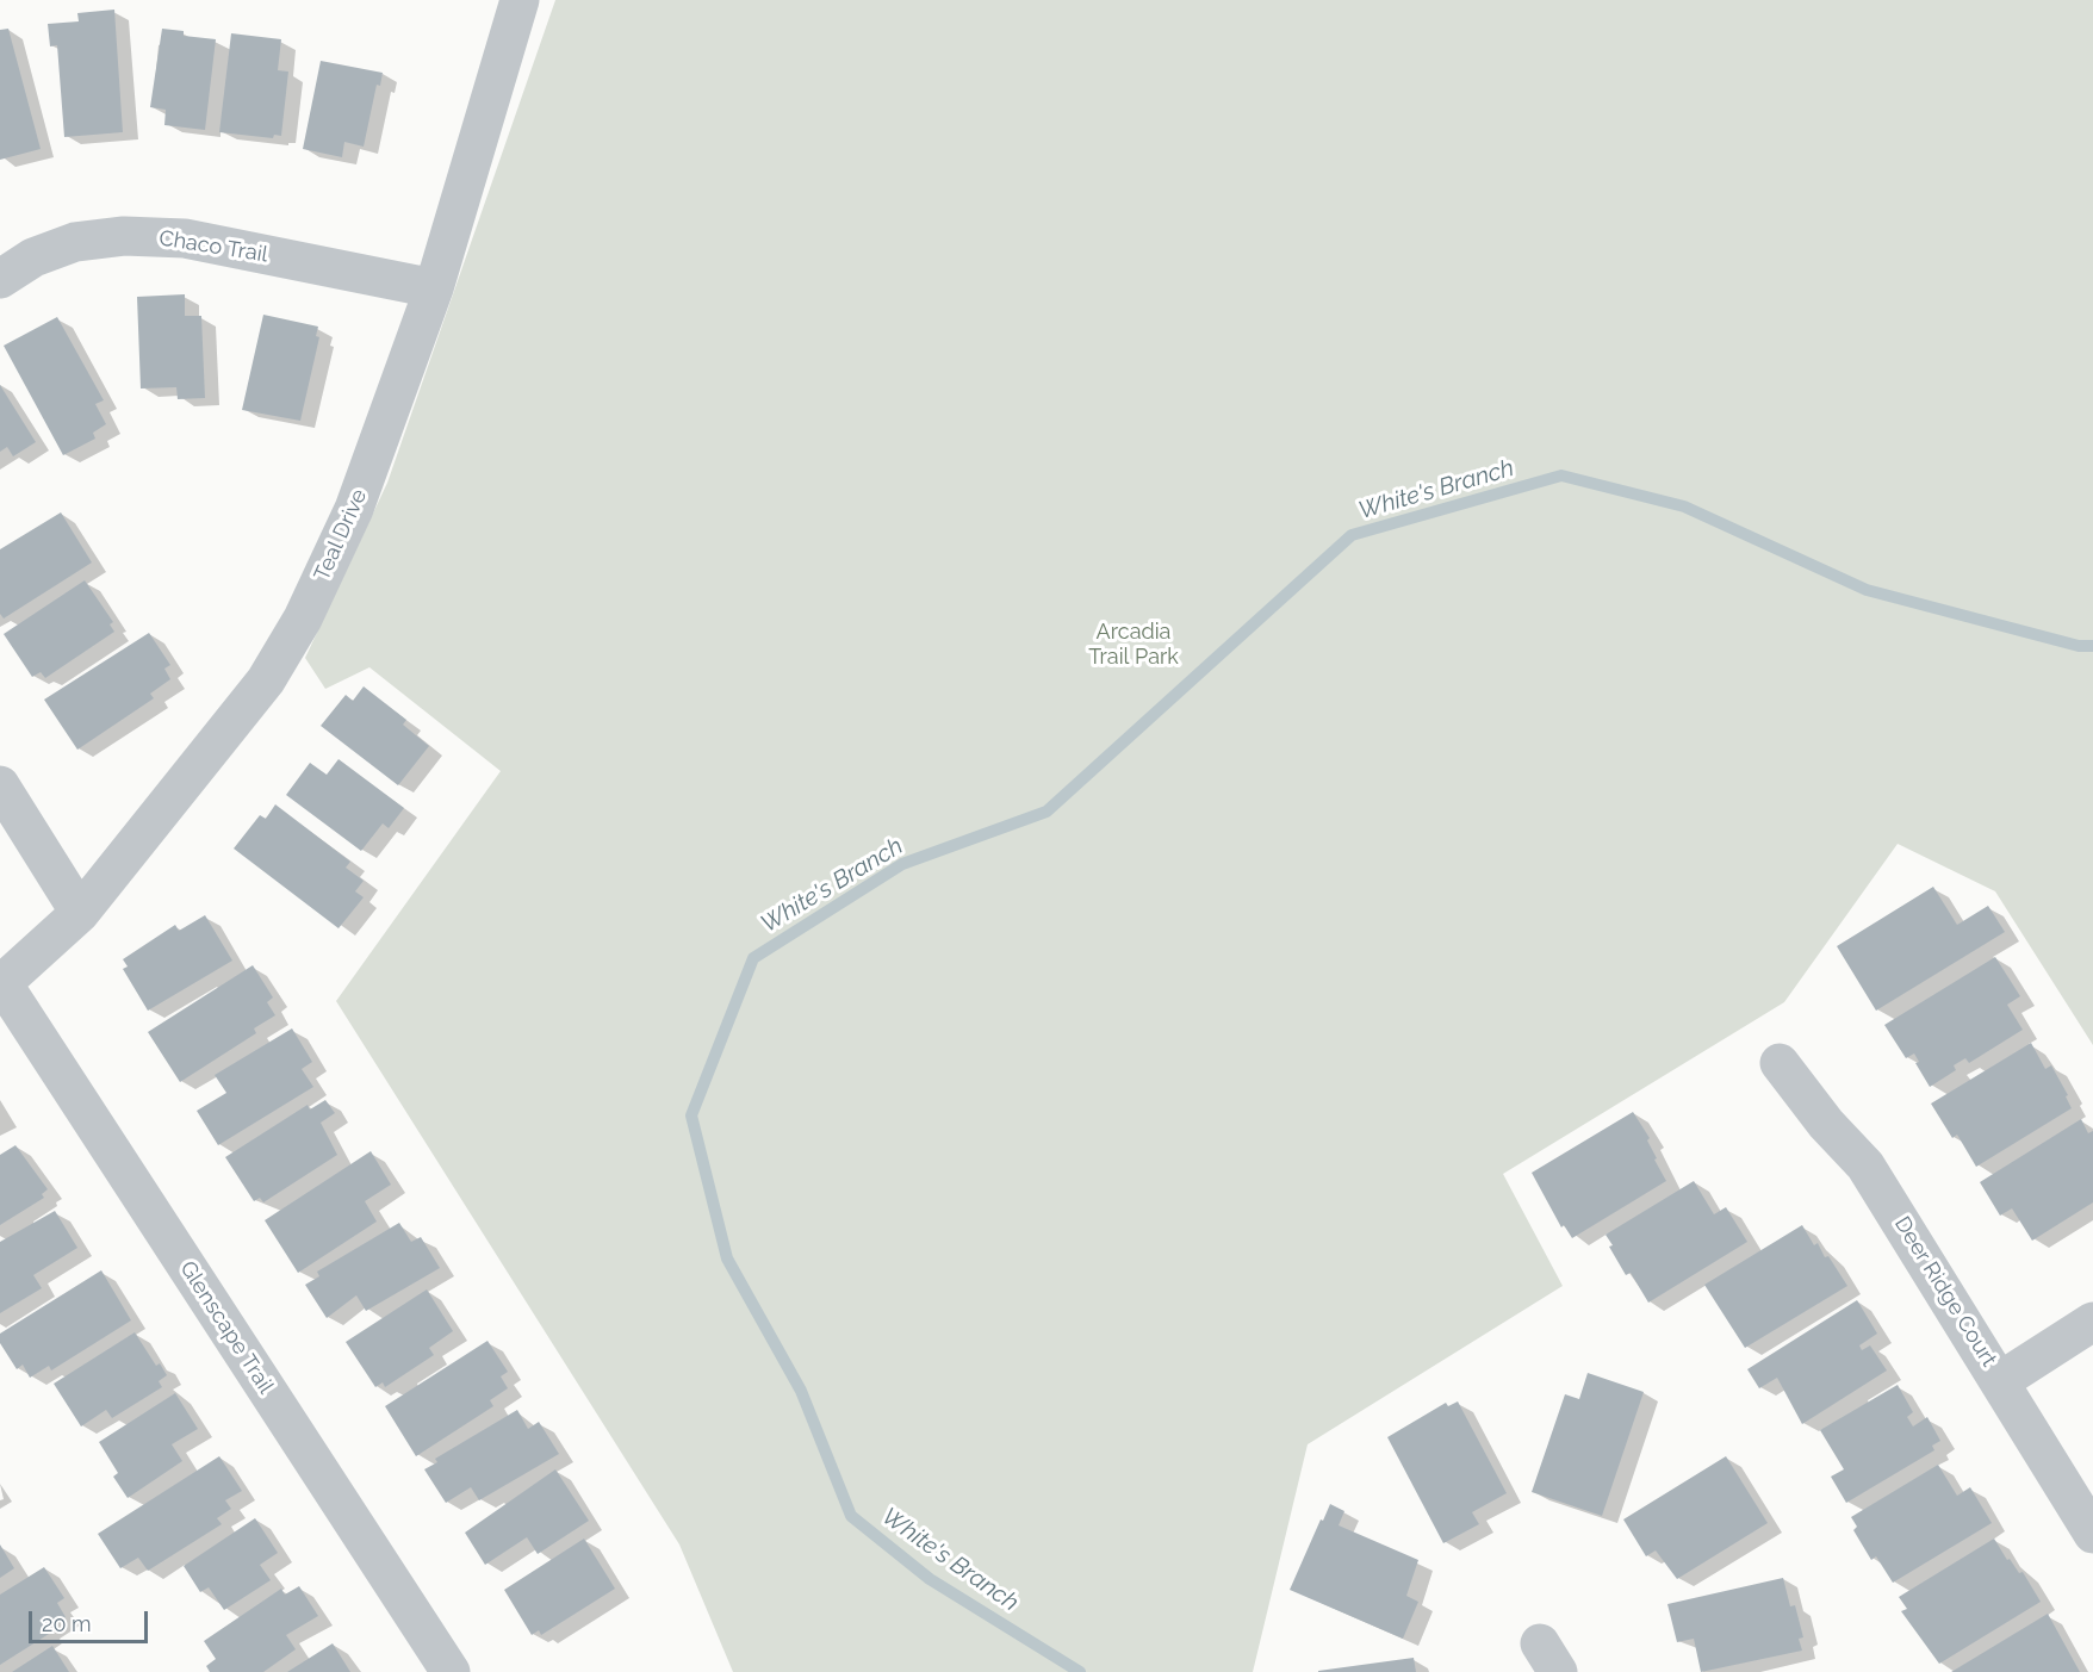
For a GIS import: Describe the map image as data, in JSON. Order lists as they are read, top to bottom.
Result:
{
  "streets": {
    "street": [
      "Chaco Trail",
      "Teal Drive",
      "Deer Ridge Court",
      "Glenscape Trail"
    ]
  },
  "crossings": [
    ["Chaco Trail", "Teal Drive"],
    ["Teal Drive", "Glenscape Trail"]
  ],
  "water": ["White's Branch"],
  "parks": ["Arcadia Trail Park"],
  "scale_bar": "20 m"
}
